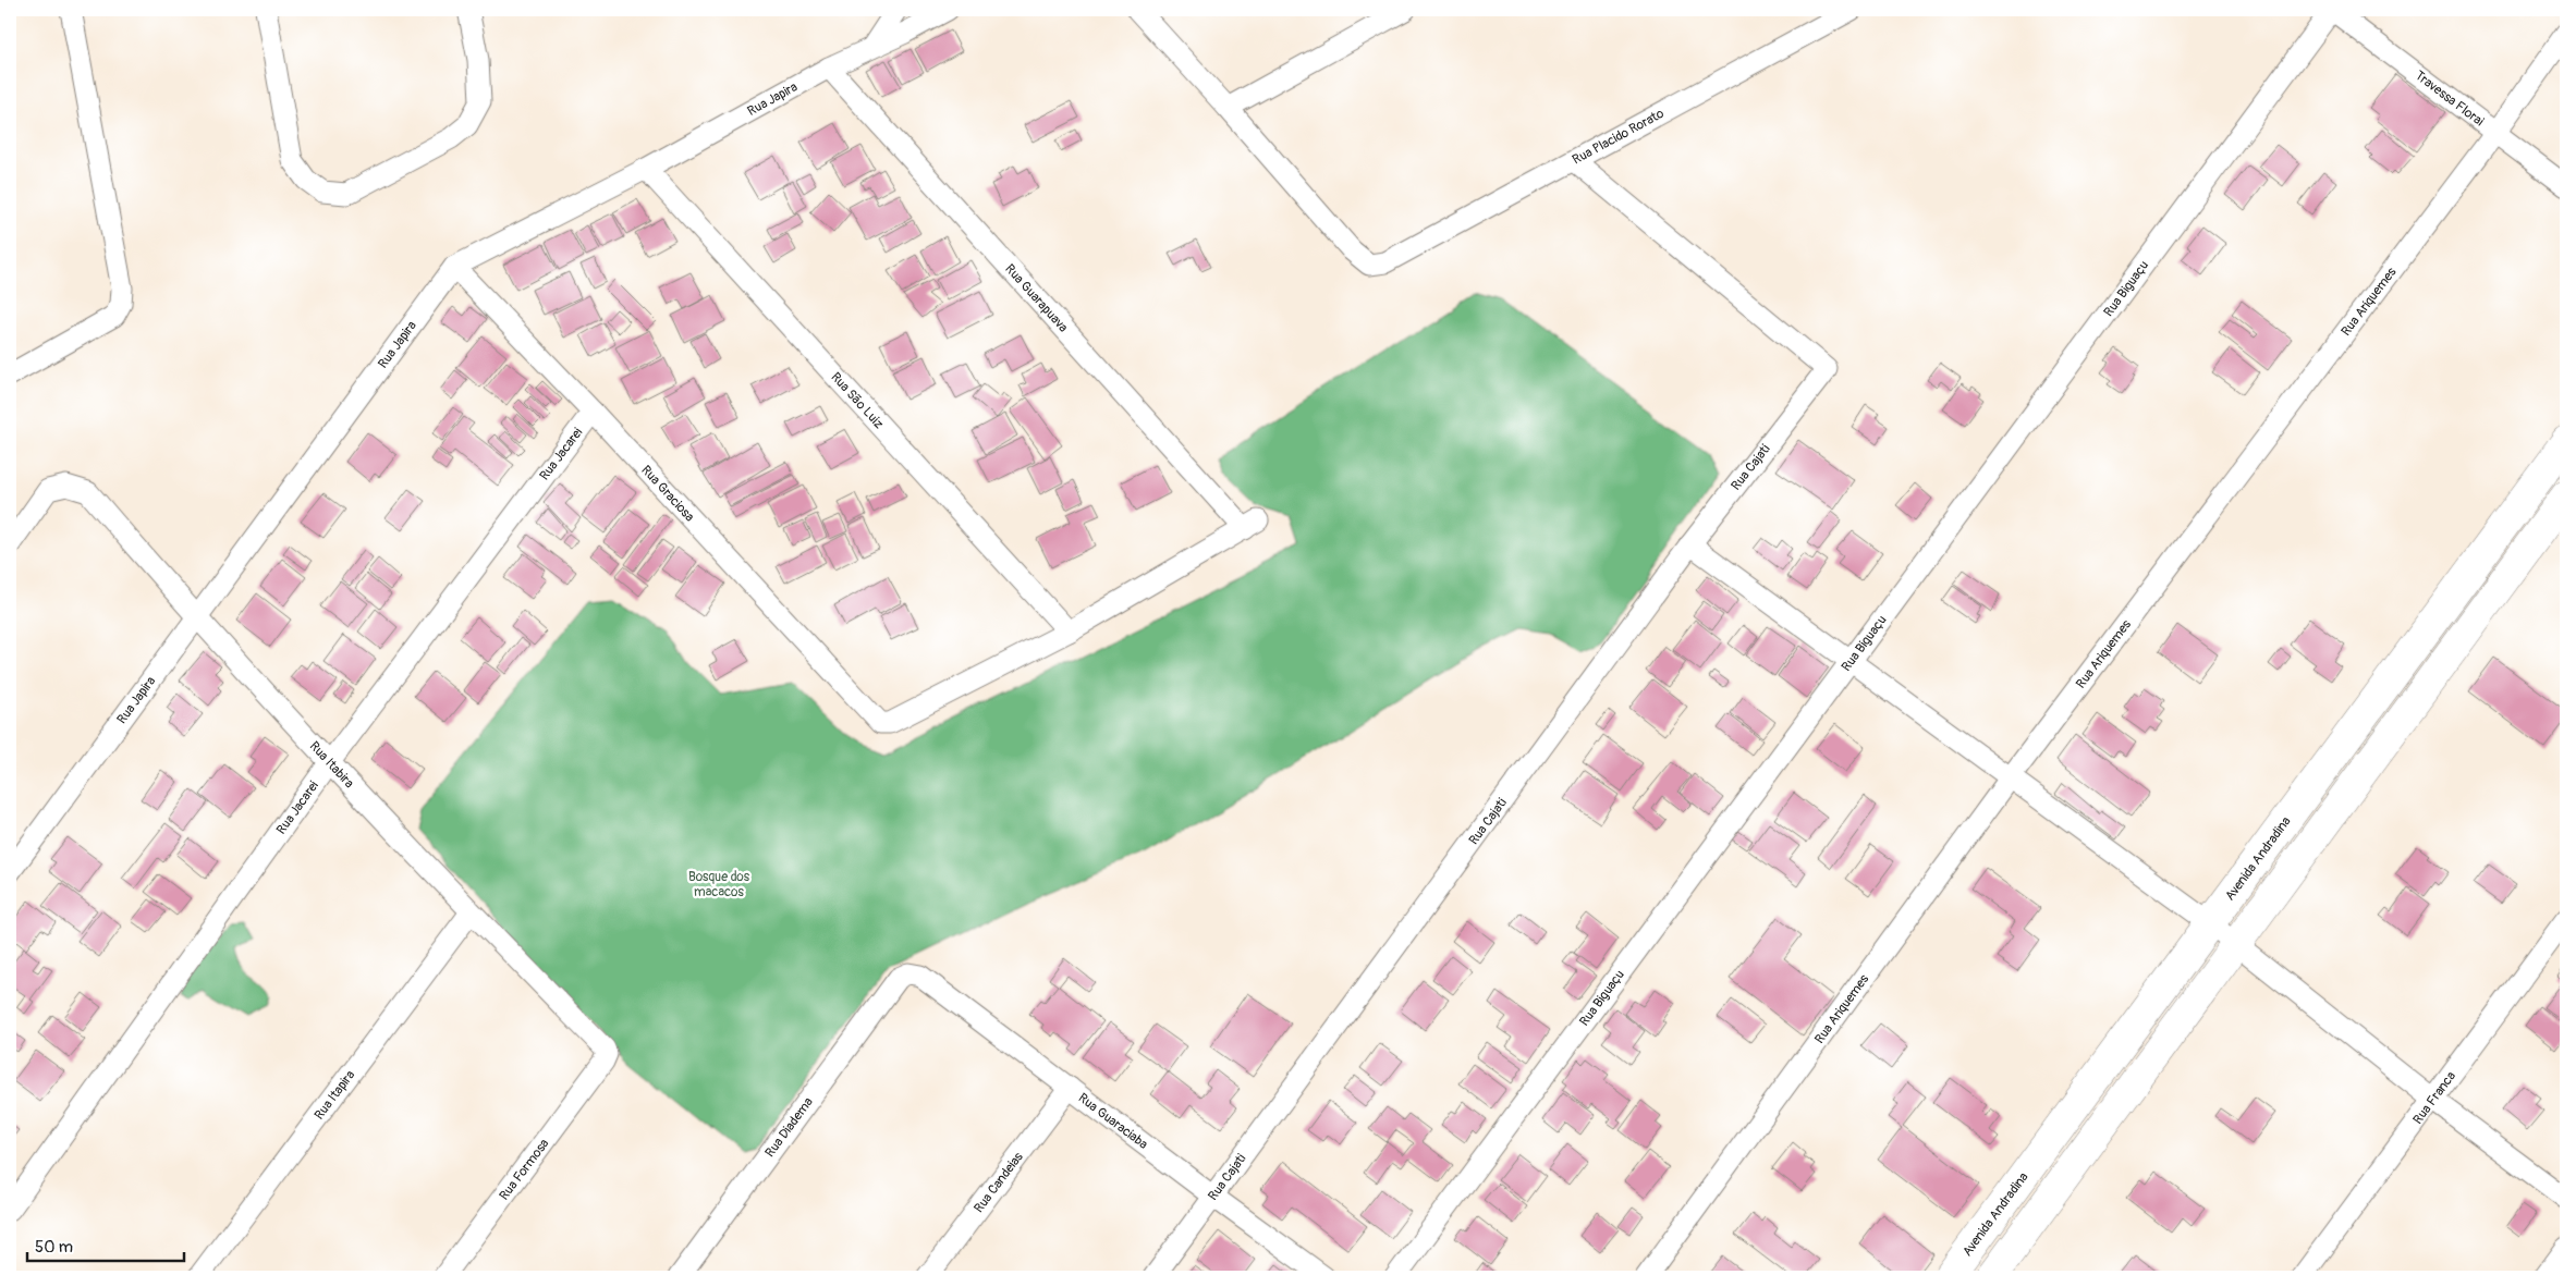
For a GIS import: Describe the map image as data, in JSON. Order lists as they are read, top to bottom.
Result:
{
  "streets": {
    "main road": ["Avenida Andradina"],
    "street": [
      "Rua Japira",
      "Travessa Florai",
      "Rua Placido Rorato",
      "Rua Biguaçu",
      "Rua Guarapuava",
      "Rua Ariquemes",
      "Rua São Luiz",
      "Rua Jacarei",
      "Rua Cajati",
      "Rua Graciosa",
      "Rua Itabira",
      "Rua Itapira",
      "Rua Franca",
      "Rua Guaraciaba",
      "Rua Diadema",
      "Rua Formosa",
      "Rua Candeias"
    ]
  },
  "crossings": [
    ["Rua Japira", "Rua Guarapuava"],
    ["Rua Japira", "Rua São Luiz"],
    ["Rua Japira", "Rua Graciosa"],
    ["Rua Japira", "Rua Itabira"],
    ["Travessa Florai", "Rua Biguaçu"],
    ["Travessa Florai", "Rua Ariquemes"],
    ["Rua Placido Rorato", "Rua Cajati"],
    ["Rua Guarapuava", "Rua São Luiz"],
    ["Rua Guarapuava", "Rua Graciosa"],
    ["Rua São Luiz", "Rua Graciosa"],
    ["Rua Jacarei", "Rua Graciosa"],
    ["Rua Jacarei", "Rua Itabira"],
    ["Rua Cajati", "Rua Guaraciaba"],
    ["Rua Itabira", "Rua Itapira"],
    ["Rua Itabira", "Rua Formosa"],
    ["Rua Guaraciaba", "Rua Diadema"],
    ["Rua Guaraciaba", "Rua Candeias"]
  ],
  "parks": ["Bosque dos macacos"],
  "scale_bar": "50 m"
}
